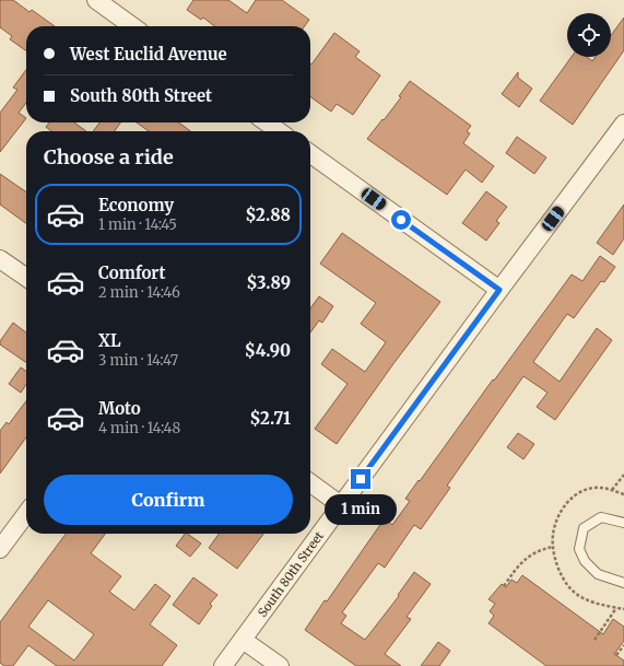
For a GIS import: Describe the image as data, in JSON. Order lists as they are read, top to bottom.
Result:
{
  "streets": {
    "street": ["South 80th Street"]
  },
  "page": {
    "banner": ["West Euclid Avenue", "South 80th Street"],
    "heading": "Choose a ride",
    "list": [
      {
        "name": "Economy",
        "note": "1 min · 14:45",
        "value": "$2.88"
      },
      {
        "name": "Comfort",
        "note": "2 min · 14:46",
        "value": "$3.89"
      },
      {
        "name": "XL",
        "note": "3 min · 14:47",
        "value": "$4.90"
      },
      {
        "name": "Moto",
        "note": "4 min · 14:48",
        "value": "$2.71"
      }
    ],
    "buttons": "Confirm",
    "bubble": "1 min"
  }
}
